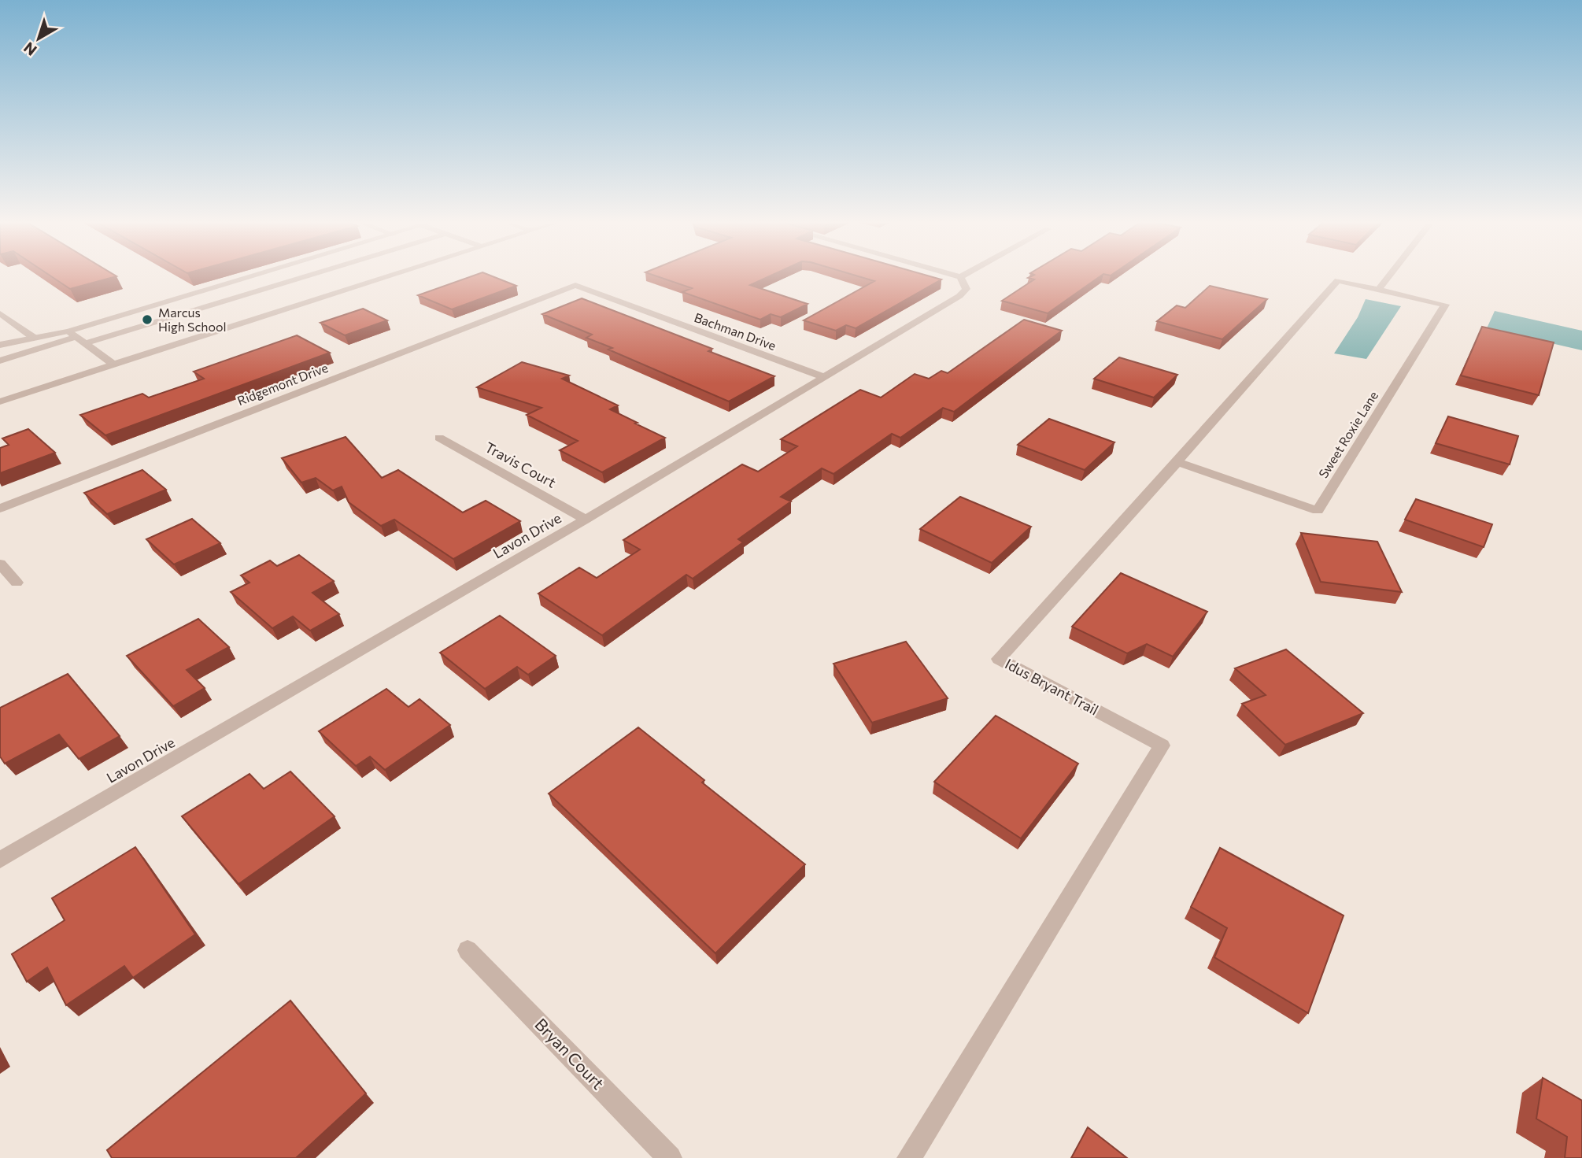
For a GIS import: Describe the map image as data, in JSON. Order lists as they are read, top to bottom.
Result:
{
  "streets": {
    "street": [
      "Bachman Drive",
      "Ridgemont Drive",
      "Sweet Roxie Lane",
      "Travis Court",
      "Lavon Drive",
      "Idus Bryant Trail",
      "Bryan Court"
    ]
  },
  "crossings": [
    ["Bachman Drive", "Ridgemont Drive"],
    ["Bachman Drive", "Lavon Drive"],
    ["Sweet Roxie Lane", "Idus Bryant Trail"],
    ["Travis Court", "Lavon Drive"]
  ],
  "places": ["Marcus High School"],
  "north": "bottom left"
}
